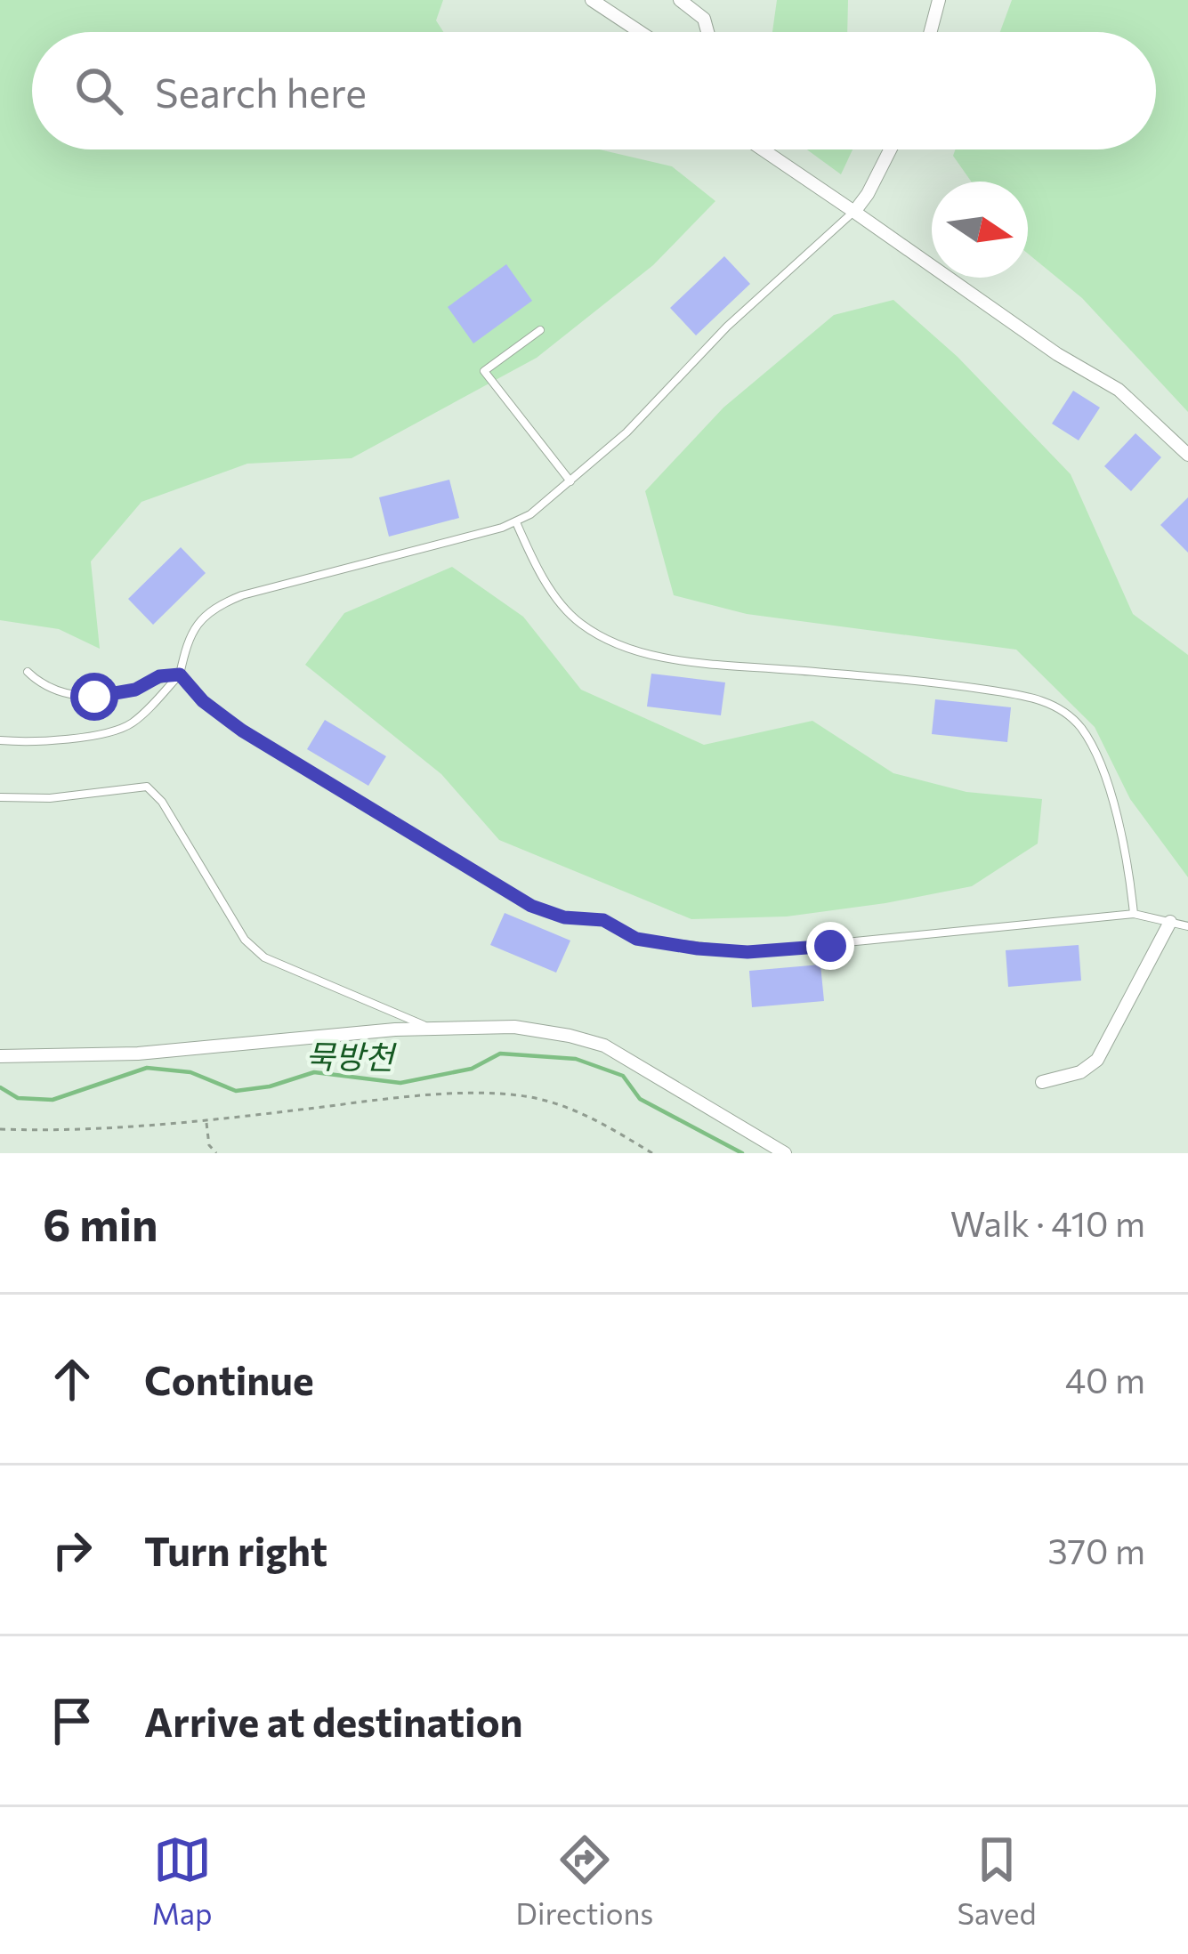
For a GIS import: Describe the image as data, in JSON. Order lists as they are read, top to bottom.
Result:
{
  "water": ["묵방천"],
  "north": "right",
  "page": {
    "search": "Search here",
    "heading": ["6 min", "Walk · 410 m"],
    "list": [
      ["Continue", "40 m"],
      ["Turn right", "370 m"],
      "Arrive at destination"
    ],
    "nav": ["Map", "Directions", "Saved"]
  }
}
